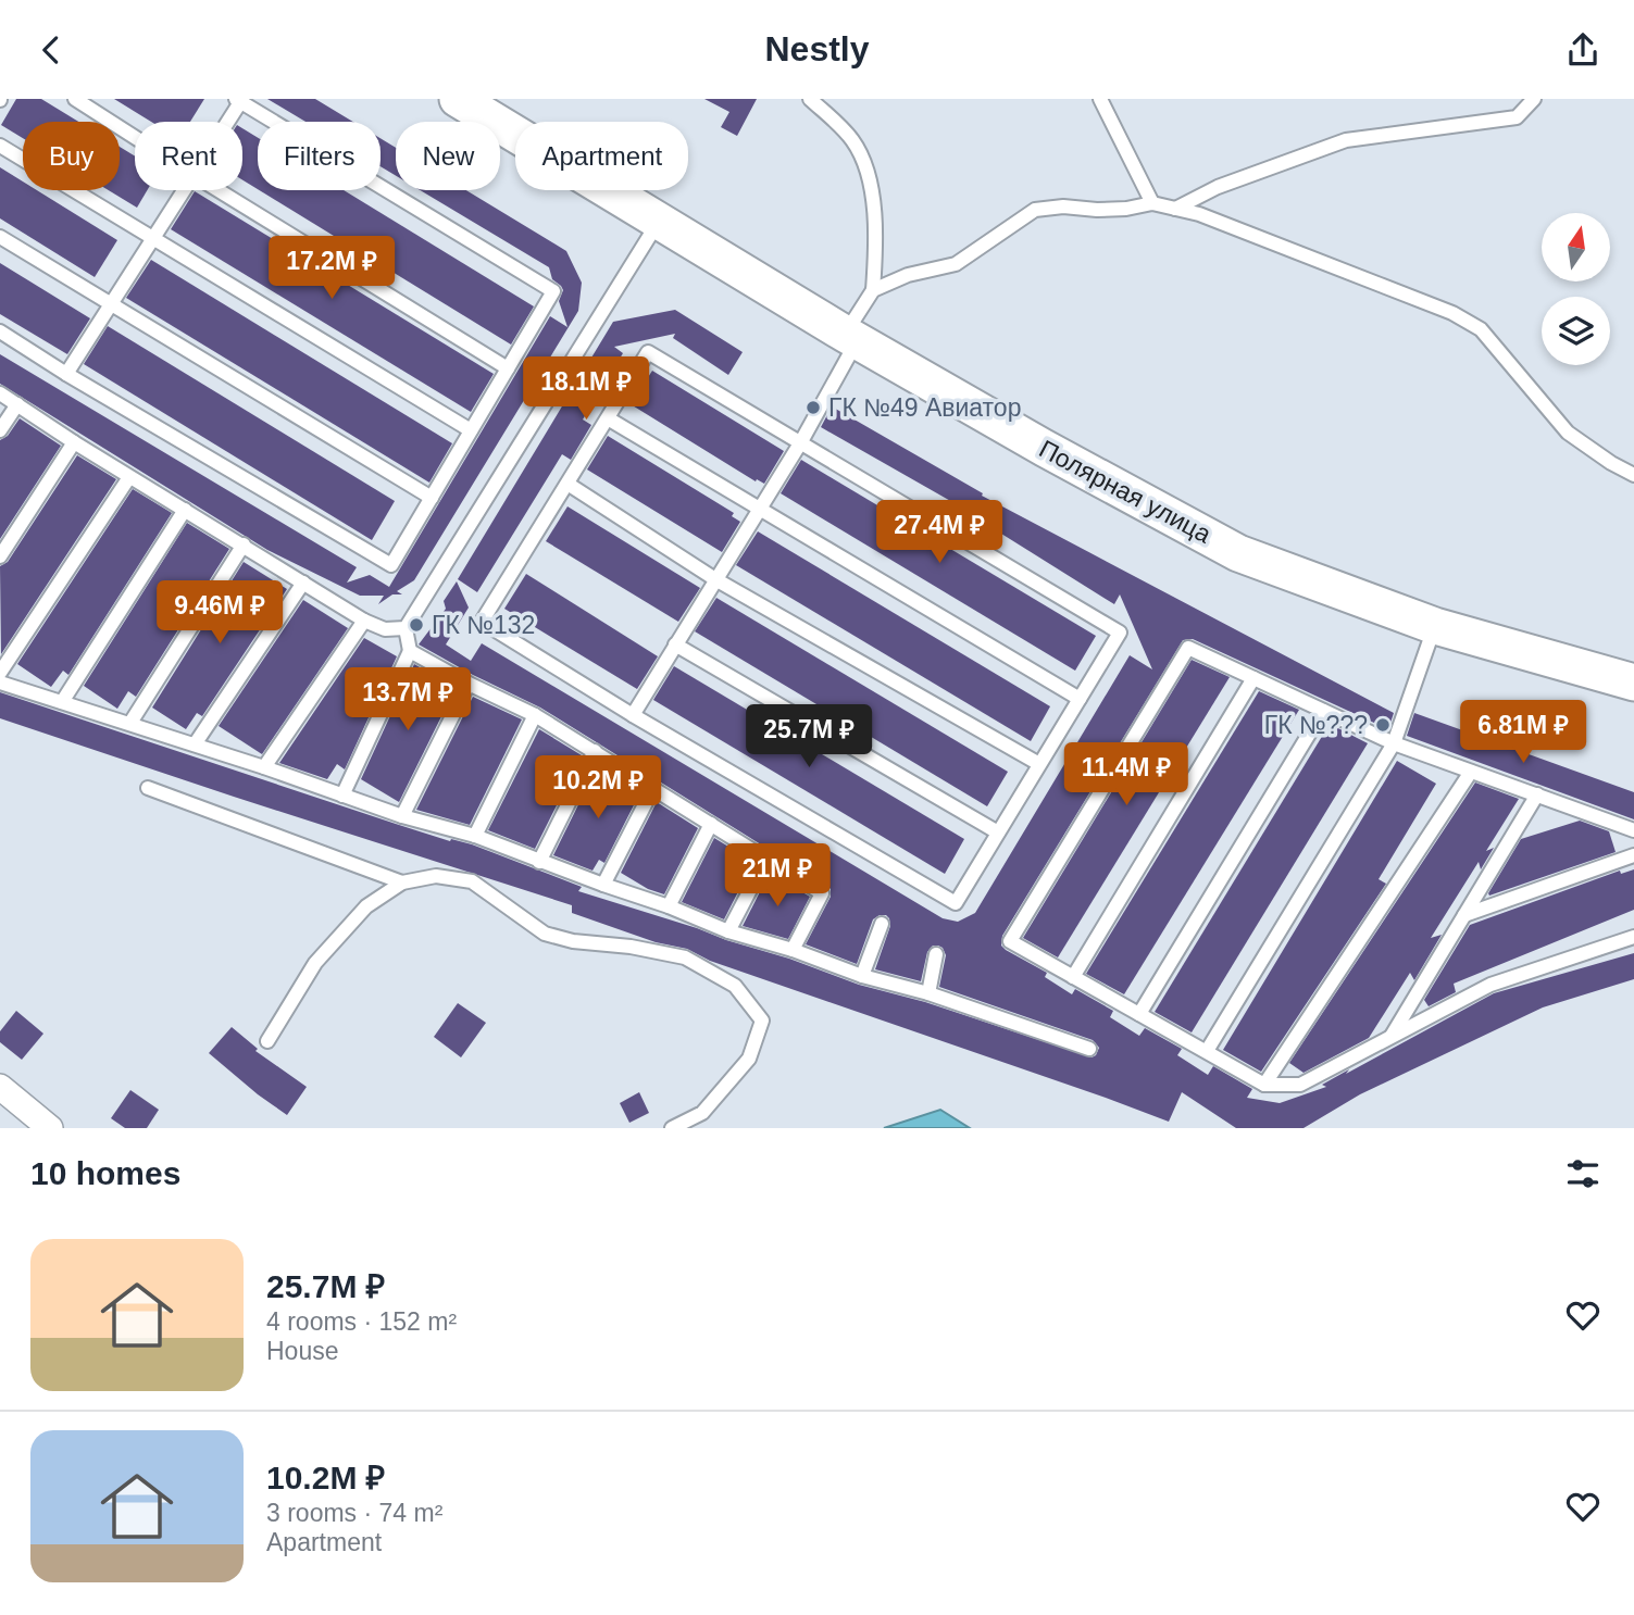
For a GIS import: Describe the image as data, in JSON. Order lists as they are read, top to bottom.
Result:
{
  "streets": {
    "main road": ["Полярная улица"]
  },
  "places": ["ГК №49 Авиатор", "ГК №132", "ГК №???"],
  "north": "top",
  "page": {
    "header": "Nestly",
    "chip": [
      "Buy",
      "Rent",
      "Filters",
      "New",
      "Apartment"
    ],
    "price": [
      "17.2M ₽",
      "18.1M ₽",
      "27.4M ₽",
      "9.46M ₽",
      "13.7M ₽",
      "6.81M ₽",
      "25.7M ₽",
      "11.4M ₽",
      "10.2M ₽",
      "21M ₽"
    ],
    "heading": "10 homes",
    "list": [
      {
        "name": "25.7M ₽",
        "note": "4 rooms · 152 m² · House"
      },
      {
        "name": "10.2M ₽",
        "note": "3 rooms · 74 m² · Apartment"
      }
    ]
  }
}
